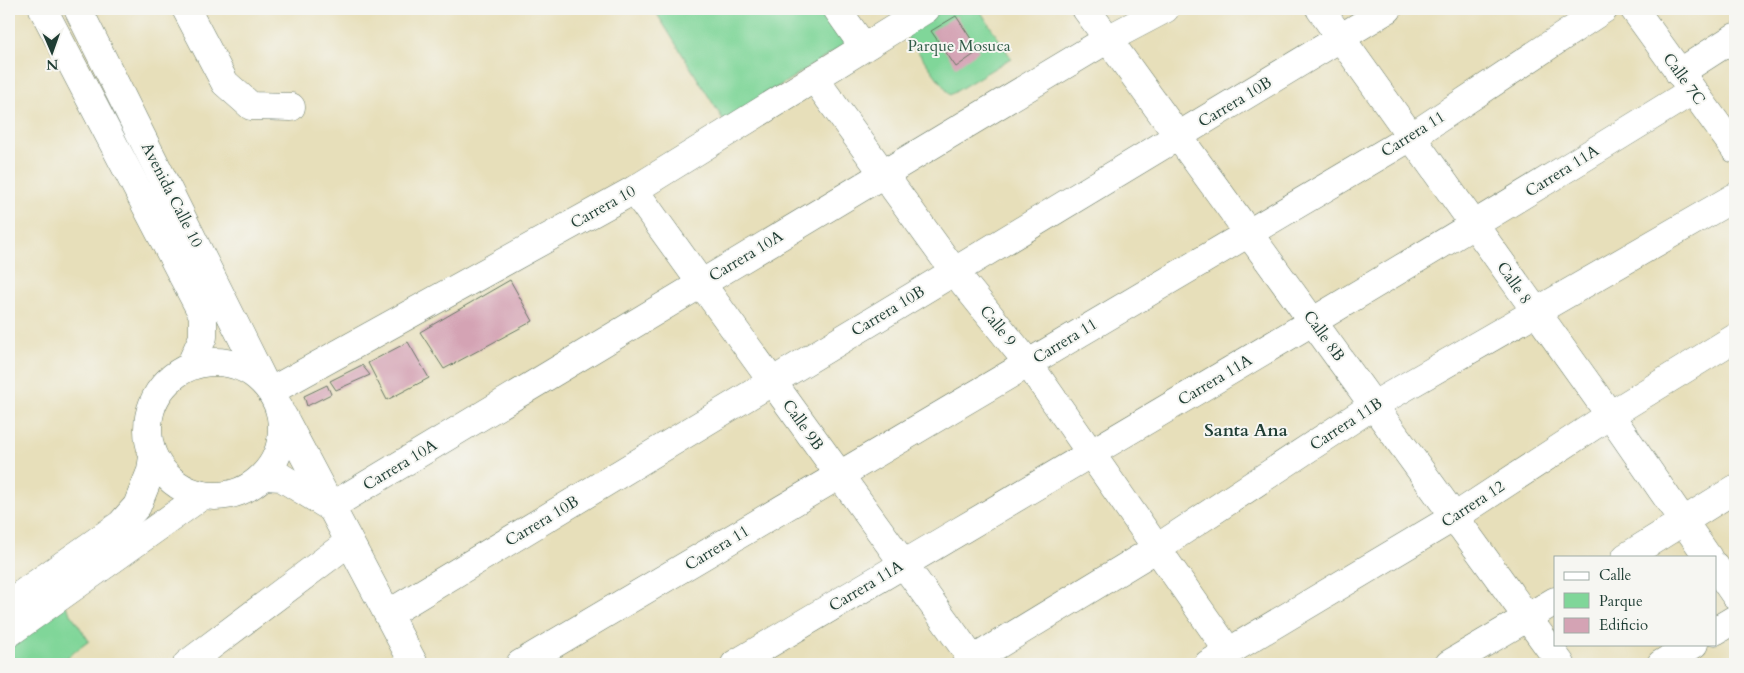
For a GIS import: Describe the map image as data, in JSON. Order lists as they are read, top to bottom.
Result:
{
  "streets": {
    "street": [
      "Calle 7C",
      "Carrera 10B",
      "Carrera 11",
      "Carrera 11A",
      "Avenida Calle 10",
      "Carrera 10",
      "Carrera 10A",
      "Calle 8",
      "Calle 9",
      "Calle 8B",
      "Carrera 11B",
      "Calle 9B",
      "Carrera 12"
    ]
  },
  "crossings": [
    ["Calle 7C", "Carrera 11A"],
    ["Carrera 10B", "Avenida Calle 10"],
    ["Carrera 10B", "Calle 8"],
    ["Carrera 10B", "Calle 9"],
    ["Carrera 10B", "Calle 8B"],
    ["Carrera 10B", "Calle 9B"],
    ["Carrera 11", "Calle 8"],
    ["Carrera 11", "Calle 9"],
    ["Carrera 11", "Calle 8B"],
    ["Carrera 11", "Calle 9B"],
    ["Carrera 11A", "Calle 8"],
    ["Carrera 11A", "Calle 9"],
    ["Carrera 11A", "Calle 8B"],
    ["Carrera 11A", "Calle 9B"],
    ["Avenida Calle 10", "Carrera 10"],
    ["Avenida Calle 10", "Carrera 10A"],
    ["Carrera 10", "Calle 9"],
    ["Carrera 10", "Calle 9B"],
    ["Carrera 10A", "Calle 9"],
    ["Carrera 10A", "Calle 8B"],
    ["Carrera 10A", "Calle 9B"],
    ["Calle 8", "Carrera 11B"],
    ["Calle 8", "Carrera 12"],
    ["Calle 9", "Carrera 11B"],
    ["Calle 9", "Carrera 12"],
    ["Calle 8B", "Carrera 11B"],
    ["Calle 8B", "Carrera 12"],
    ["Carrera 11B", "Calle 9B"]
  ],
  "districts": ["Santa Ana"],
  "parks": ["Parque Mosuca"],
  "legend": ["Calle", "Parque", "Edificio"],
  "north": "bottom"
}
